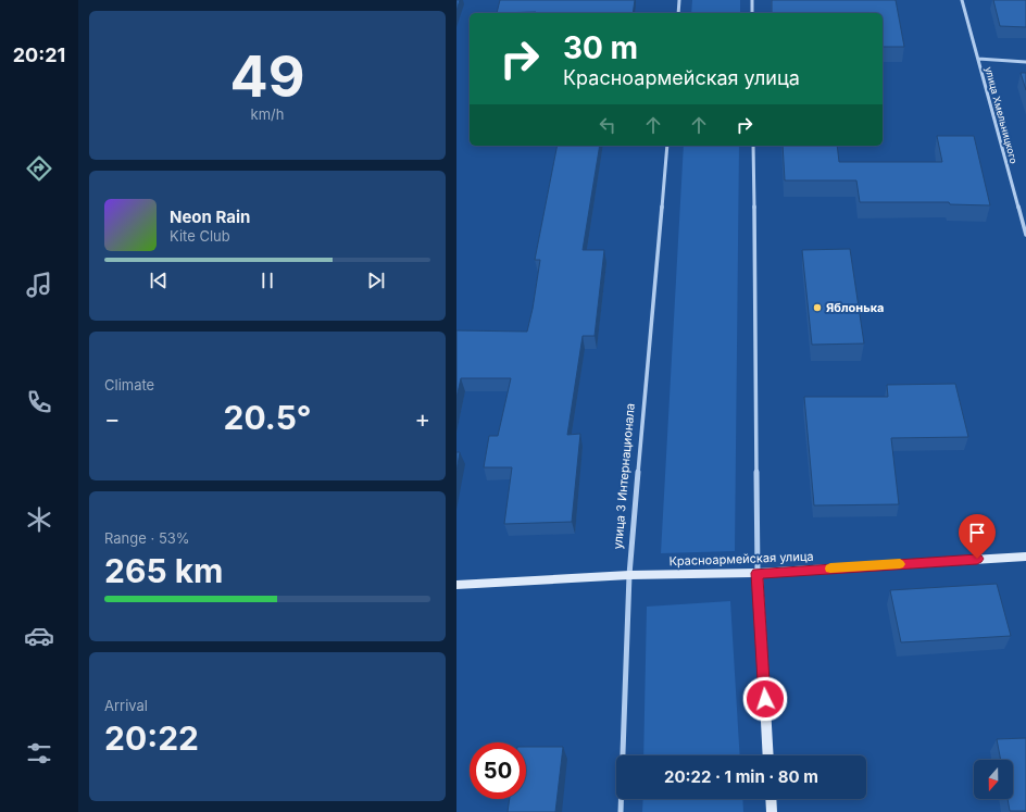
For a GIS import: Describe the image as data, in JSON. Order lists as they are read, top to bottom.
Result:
{
  "streets": {
    "main road": ["Красноармейская улица"],
    "street": ["улица Хмельницкого", "улица 3 Интернационала"]
  },
  "crossings": [
    ["улица 3 Интернационала", "Красноармейская улица"]
  ],
  "places": ["Яблонька"],
  "north": "bottom",
  "page": {
    "tabs": "20:21",
    "tile": [
      ["49", "km/h"],
      "Climate",
      ["Range · 53%", "265 km"],
      ["Arrival", "20:22"]
    ],
    "turn": ["30 m", "Красноармейская улица"],
    "song": ["Neon Rain", "Kite Club"],
    "heat": ["−", "20.5°", "+"],
    "limit": "50",
    "trip": "20:22 · 1 min · 80 m"
  }
}
